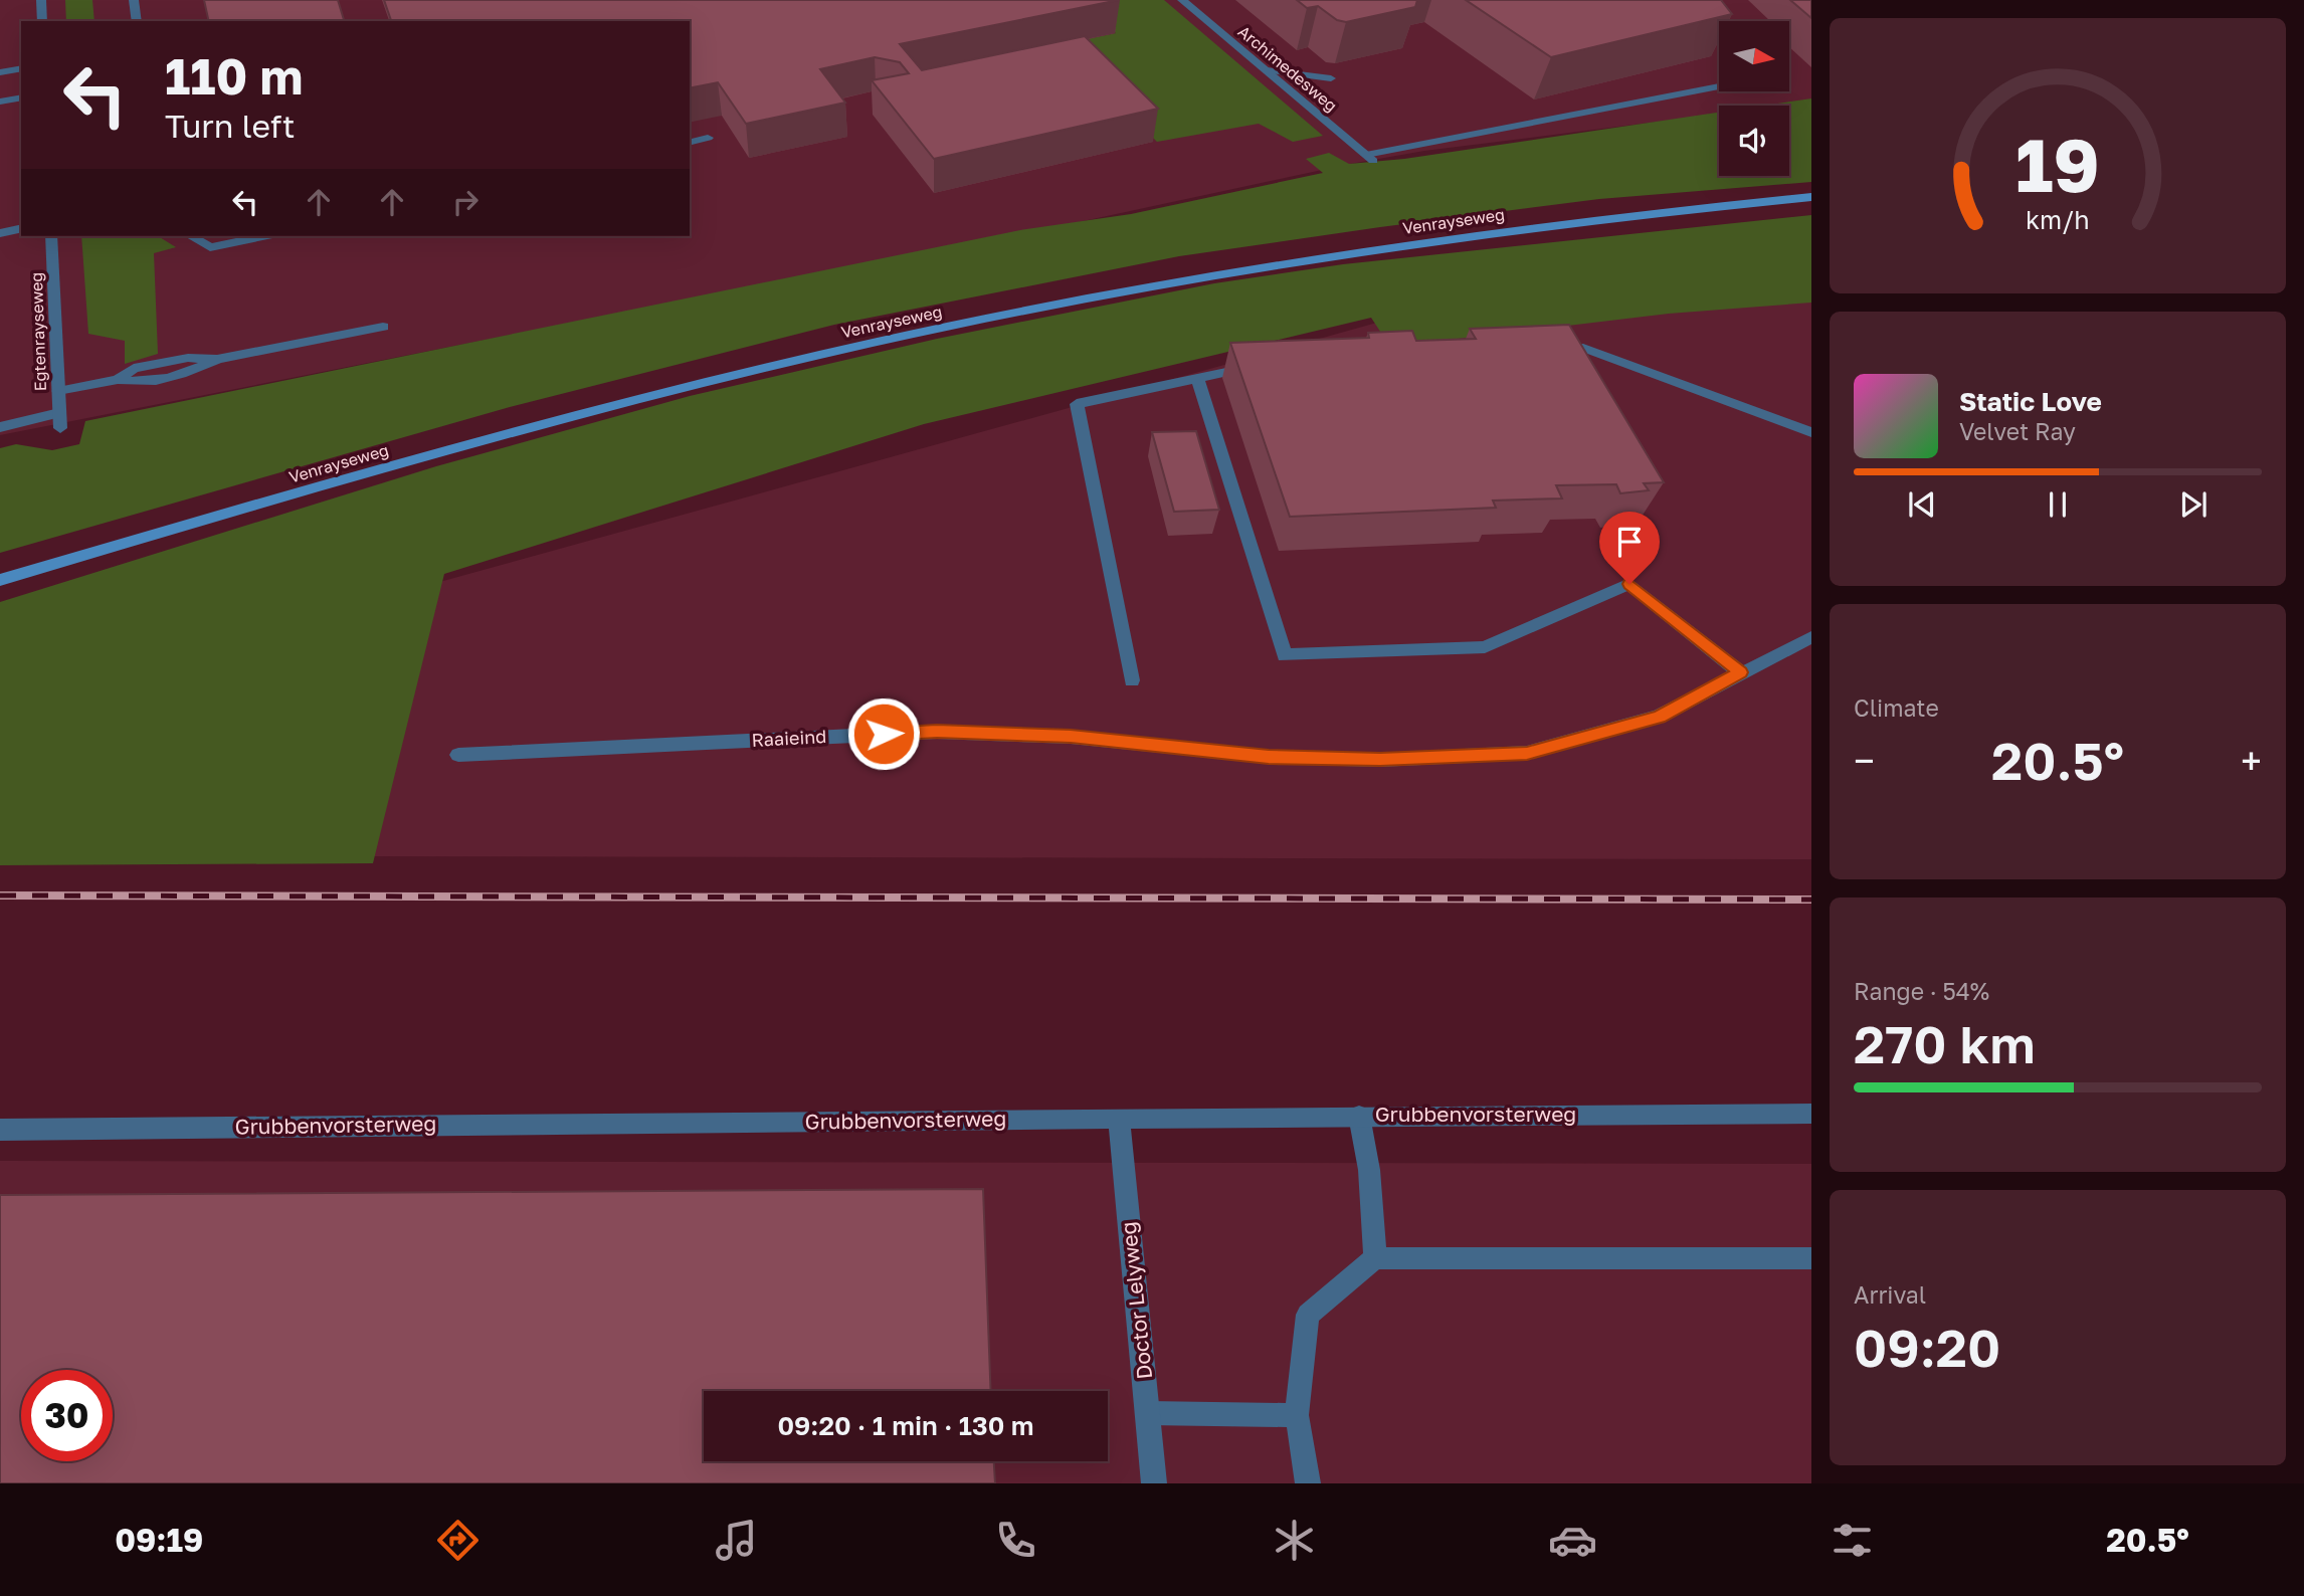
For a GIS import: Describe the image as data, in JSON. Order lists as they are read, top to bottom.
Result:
{
  "streets": {
    "main road": ["Venrayseweg"],
    "street": [
      "Archimedesweg",
      "Egtenrayseweg",
      "Raaieind",
      "Grubbenvorsterweg",
      "Doctor Lelyweg"
    ]
  },
  "crossings": [
    ["Grubbenvorsterweg", "Doctor Lelyweg"]
  ],
  "north": "right",
  "page": {
    "turn": ["110 m", "Turn left"],
    "song": ["Static Love", "Velvet Ray"],
    "tile": [
      "Climate",
      ["Range · 54%", "270 km"],
      ["Arrival", "09:20"]
    ],
    "heat": ["−", "20.5°", "+"],
    "limit": "30",
    "trip": "09:20 · 1 min · 130 m",
    "tabs": ["09:19", "20.5°"],
    "gauge": ["19", "km/h"]
  }
}
